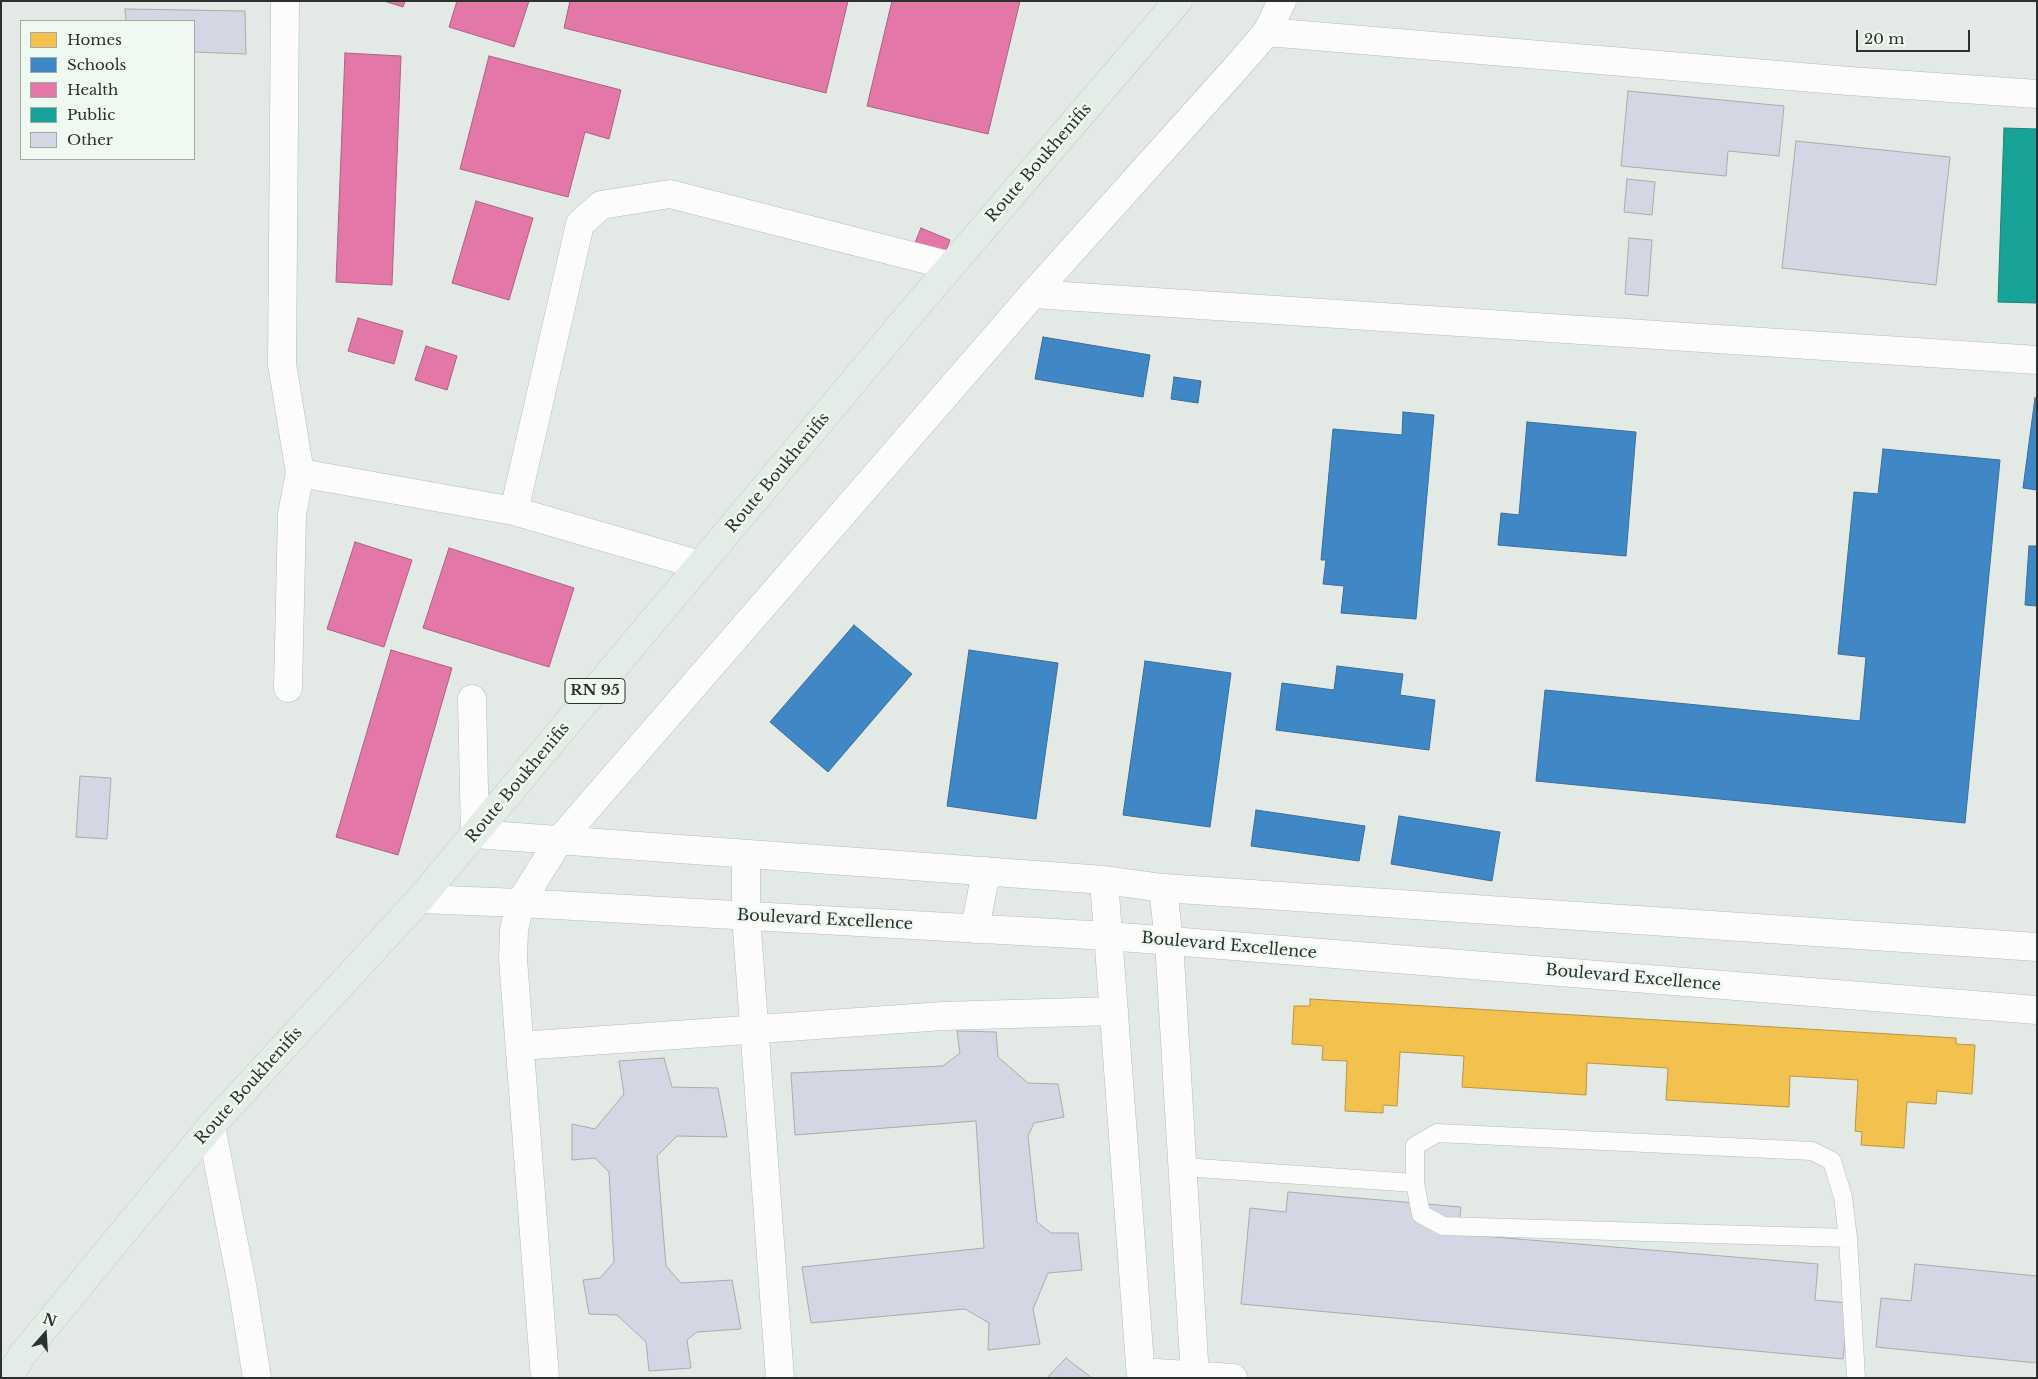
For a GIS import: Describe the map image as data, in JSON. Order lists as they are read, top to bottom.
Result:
{
  "streets": {
    "main road": ["Route Boukhenifis", "RN 95"],
    "street": ["Boulevard Excellence"]
  },
  "crossings": [
    ["Route Boukhenifis", "Boulevard Excellence"]
  ],
  "legend": [
    "Homes",
    "Schools",
    "Health",
    "Public",
    "Other"
  ],
  "scale_bar": "20 m",
  "north": "top"
}
